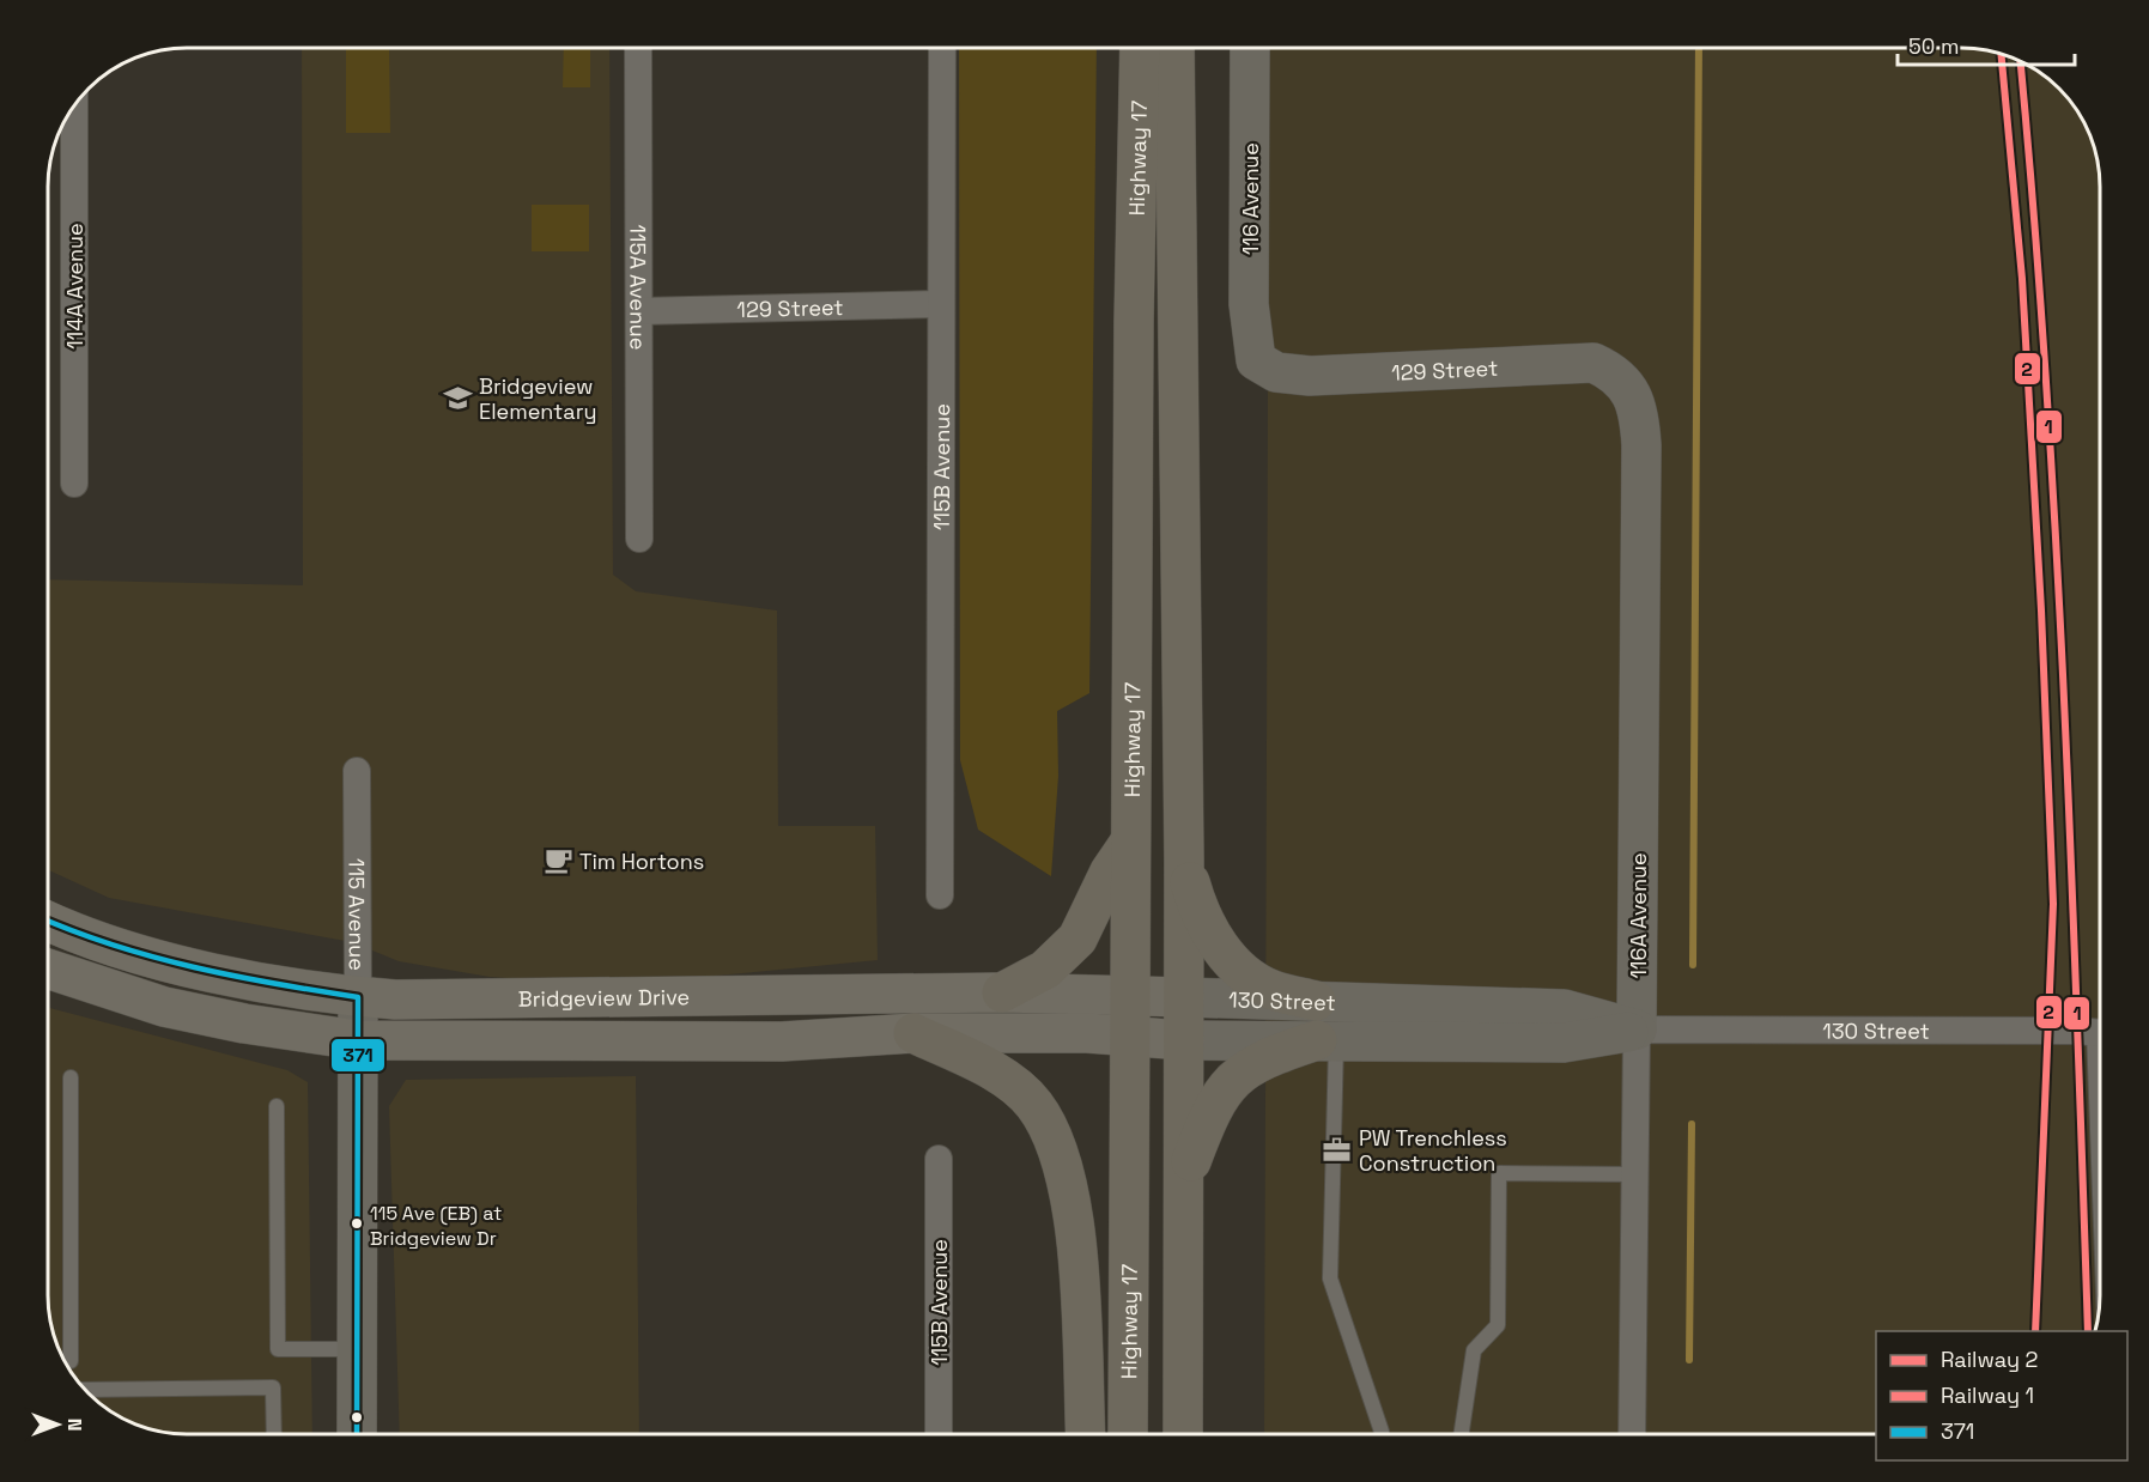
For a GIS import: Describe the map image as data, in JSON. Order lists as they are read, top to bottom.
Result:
{
  "streets": {
    "highway": ["Highway 17"],
    "main road": ["Bridgeview Drive"],
    "street": [
      "116 Avenue",
      "114A Avenue",
      "115A Avenue",
      "129 Street",
      "115B Avenue",
      "115 Avenue",
      "116A Avenue",
      "130 Street"
    ]
  },
  "crossings": [
    ["Highway 17", "Bridgeview Drive"],
    ["Highway 17", "130 Street"],
    ["116 Avenue", "129 Street"],
    ["115A Avenue", "129 Street"],
    ["129 Street", "115B Avenue"],
    ["129 Street", "116A Avenue"],
    ["115 Avenue", "Bridgeview Drive"],
    ["116A Avenue", "130 Street"],
    ["Bridgeview Drive", "130 Street"]
  ],
  "places": {
    "school or university": ["Bridgeview Elementary"],
    "cafe": ["Tim Hortons"],
    "office": ["PW Trenchless Construction"],
    "other": ["115 Ave (EB) at Bridgeview Dr"]
  },
  "lines": ["rail line 2", "rail line 1", "transit line 371"],
  "legend": ["Railway 2", "Railway 1", "371"],
  "scale_bar": "50 m",
  "north": "right"
}
